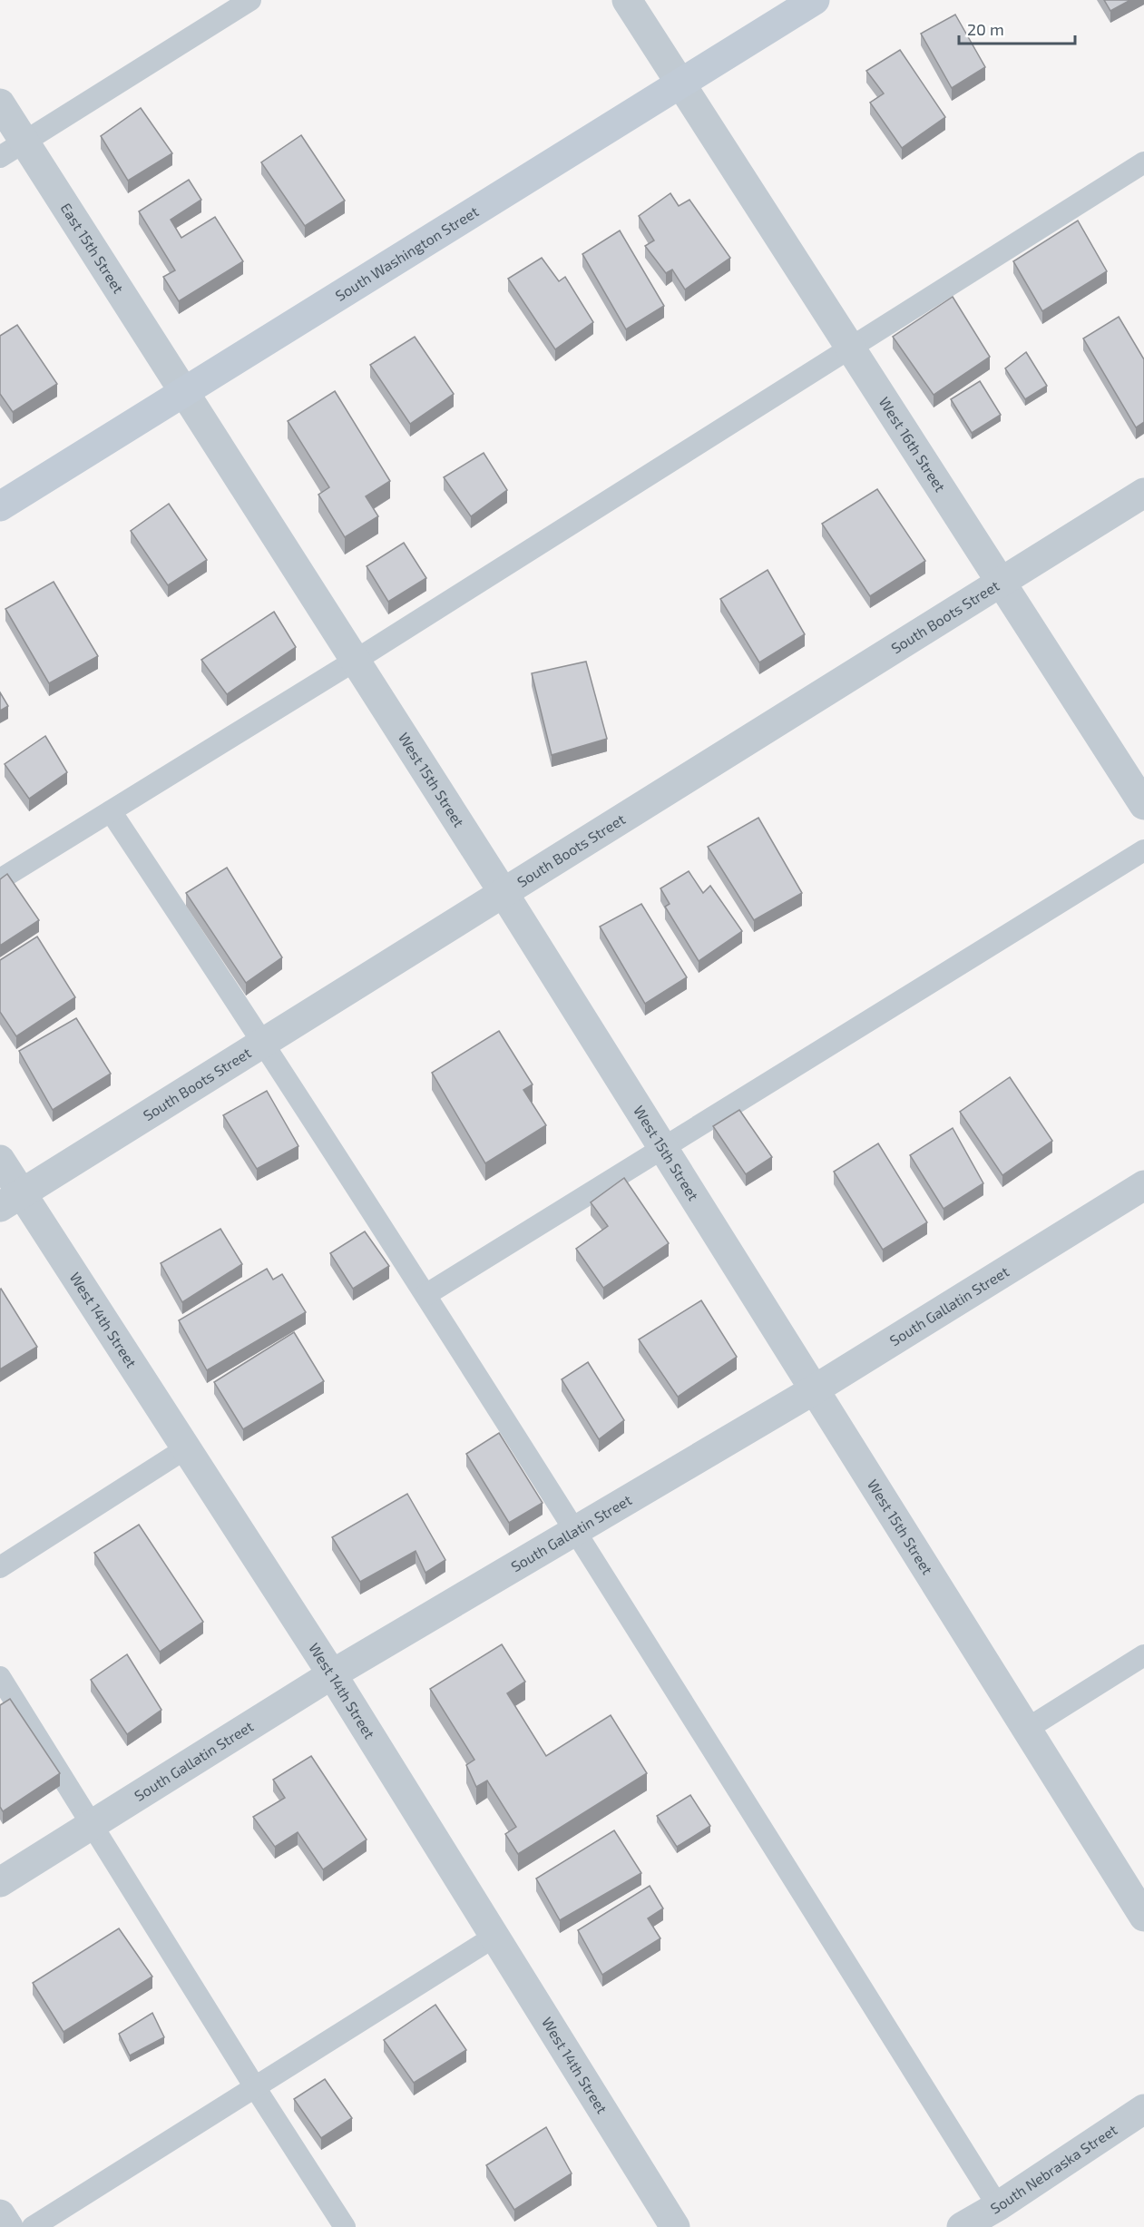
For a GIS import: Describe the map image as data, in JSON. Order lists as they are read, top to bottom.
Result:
{
  "streets": {
    "main road": ["South Washington Street"],
    "street": [
      "East 15th Street",
      "West 16th Street",
      "South Boots Street",
      "West 15th Street",
      "South Gallatin Street",
      "West 14th Street",
      "South Nebraska Street"
    ]
  },
  "crossings": [
    ["East 15th Street", "South Washington Street"],
    ["East 15th Street", "West 15th Street"],
    ["South Washington Street", "West 16th Street"],
    ["South Washington Street", "West 15th Street"],
    ["West 16th Street", "South Boots Street"],
    ["South Boots Street", "West 15th Street"],
    ["South Boots Street", "West 14th Street"],
    ["West 15th Street", "South Gallatin Street"],
    ["South Gallatin Street", "West 14th Street"]
  ],
  "scale_bar": "20 m"
}
